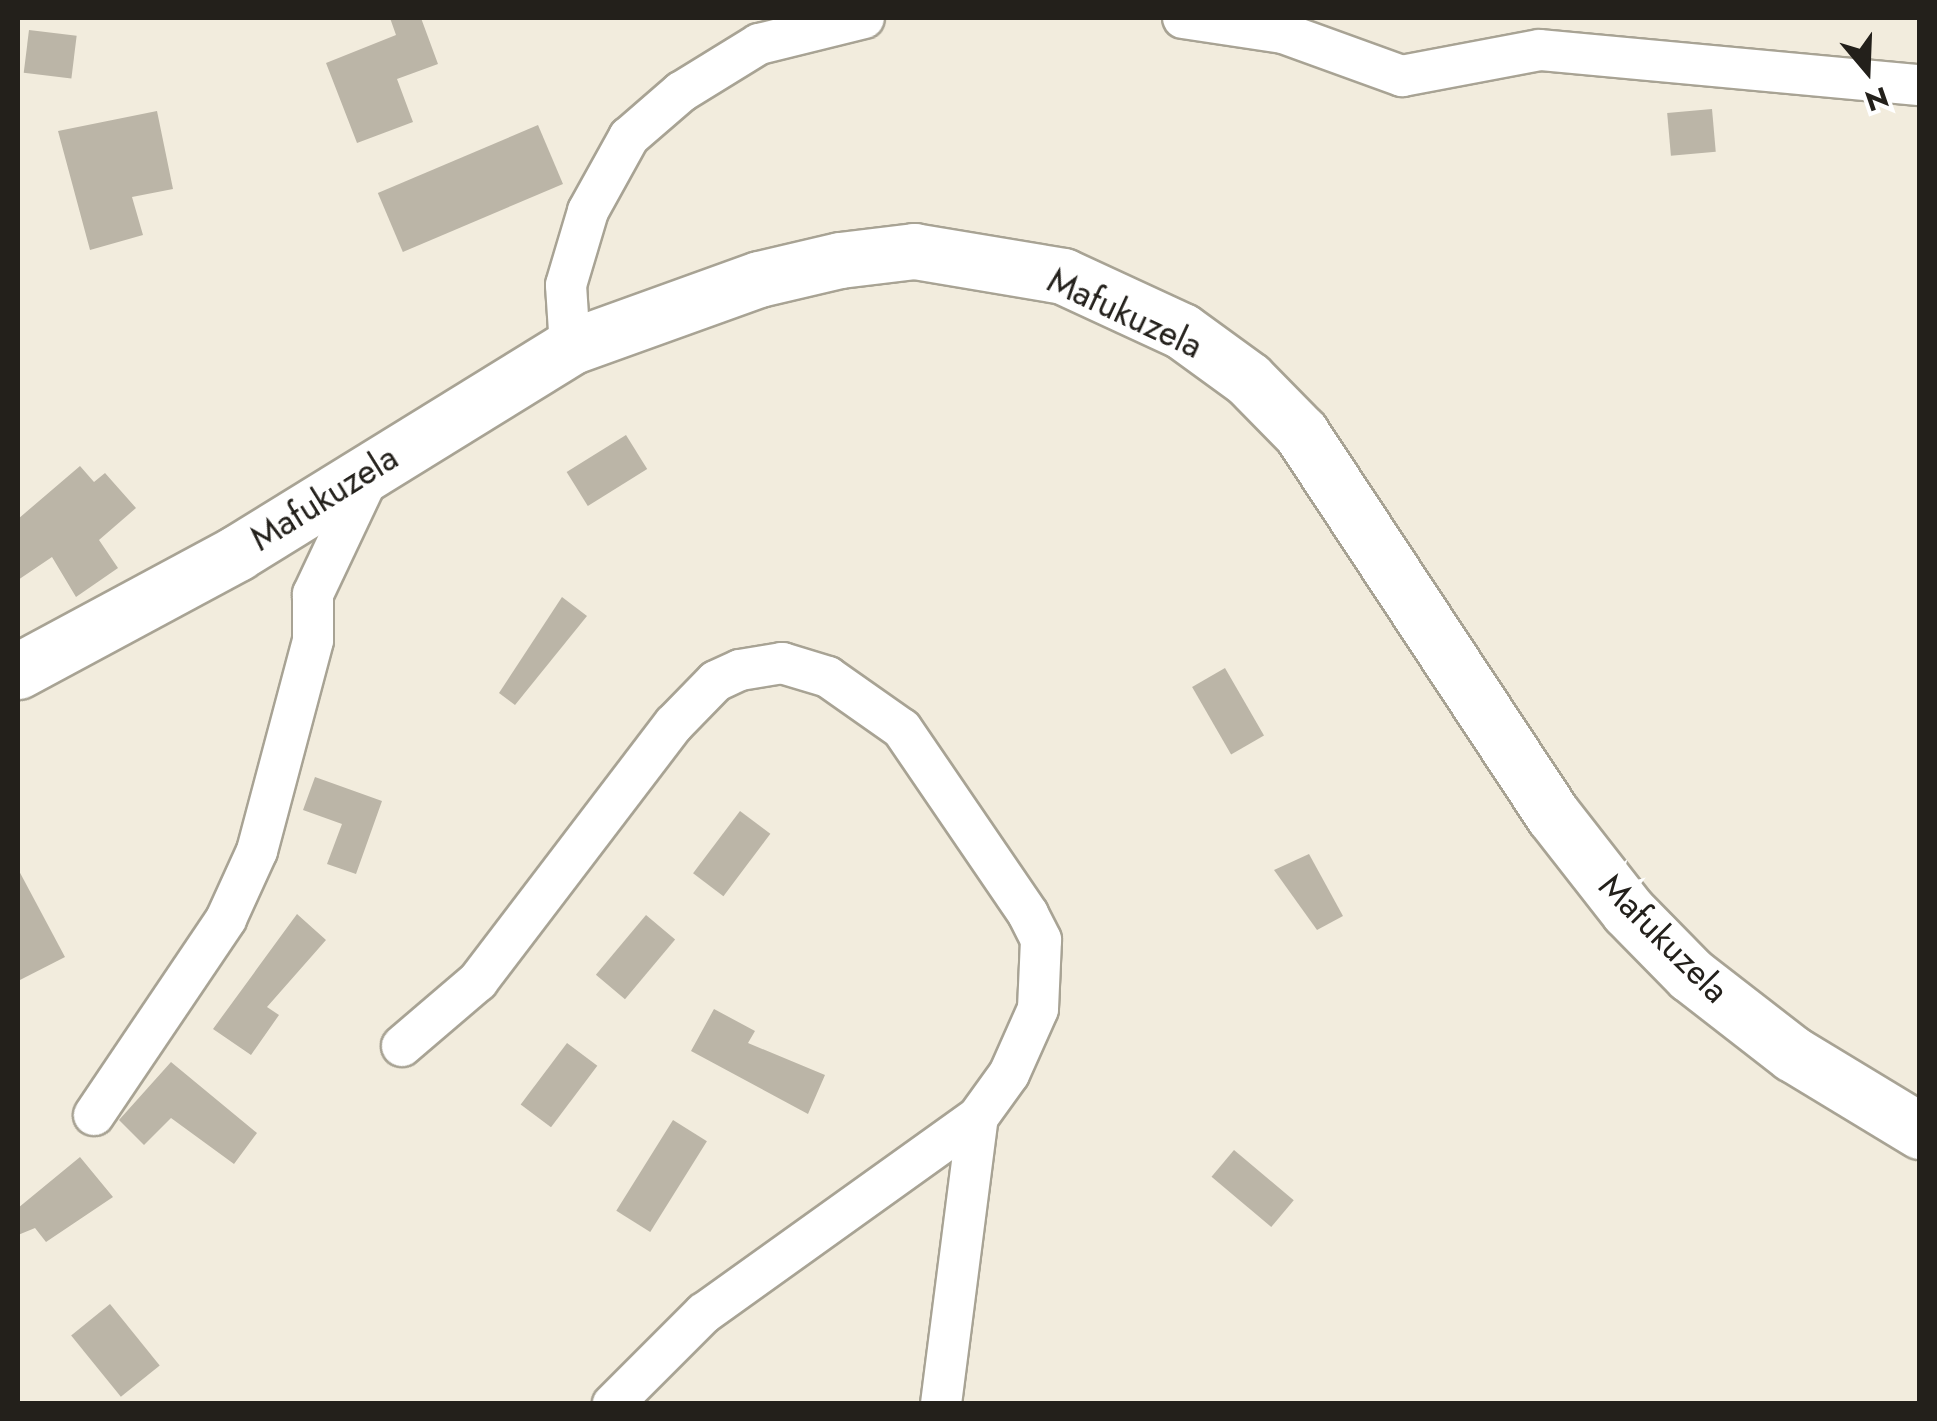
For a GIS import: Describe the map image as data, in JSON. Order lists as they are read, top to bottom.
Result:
{
  "streets": {
    "main road": ["Mafukuzela"]
  },
  "north": "bottom"
}
